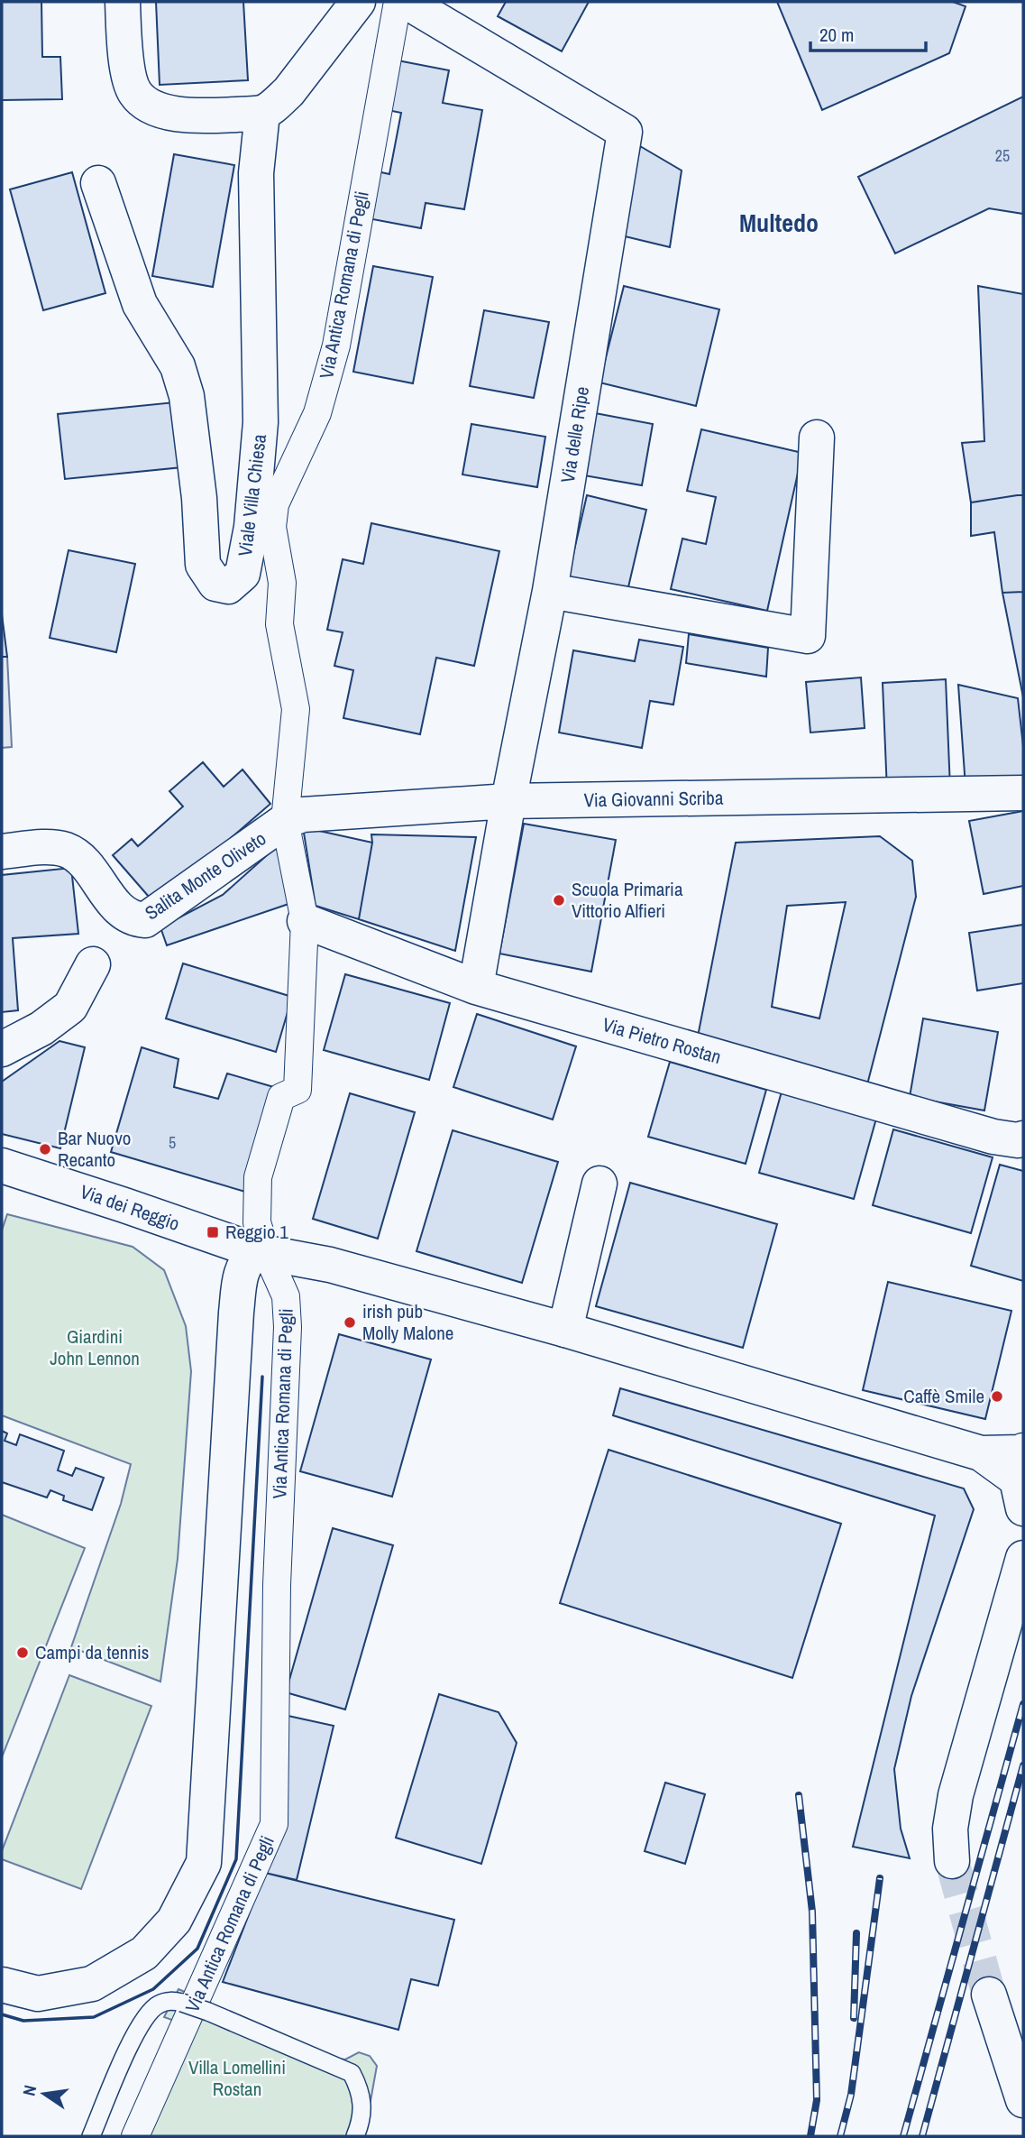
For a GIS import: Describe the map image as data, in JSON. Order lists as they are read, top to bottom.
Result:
{
  "streets": {
    "main road": [
      "Via delle Ripe",
      "Viale Villa Chiesa",
      "Via Giovanni Scriba",
      "Salita Monte Oliveto",
      "Via Pietro Rostan",
      "Via dei Reggio"
    ],
    "street": ["Via Antica Romana di Pegli"]
  },
  "crossings": [
    ["Via Antica Romana di Pegli", "Via Giovanni Scriba"],
    ["Via Antica Romana di Pegli", "Salita Monte Oliveto"],
    ["Via Antica Romana di Pegli", "Via Pietro Rostan"],
    ["Via Antica Romana di Pegli", "Via dei Reggio"],
    ["Via delle Ripe", "Via Giovanni Scriba"],
    ["Via delle Ripe", "Via Pietro Rostan"],
    ["Via Giovanni Scriba", "Salita Monte Oliveto"]
  ],
  "districts": ["Multedo"],
  "parks": ["Giardini John Lennon", "Villa Lomellini Rostan"],
  "places": {
    "other": [
      "Scuola Primaria Vittorio Alfieri",
      "Bar Nuovo Recanto",
      "irish pub Molly Malone",
      "Caffè Smile",
      "Campi da tennis"
    ],
    "transit": ["Reggio 1"]
  },
  "house_numbers": ["25", "5"],
  "scale_bar": "20 m",
  "north": "left"
}
